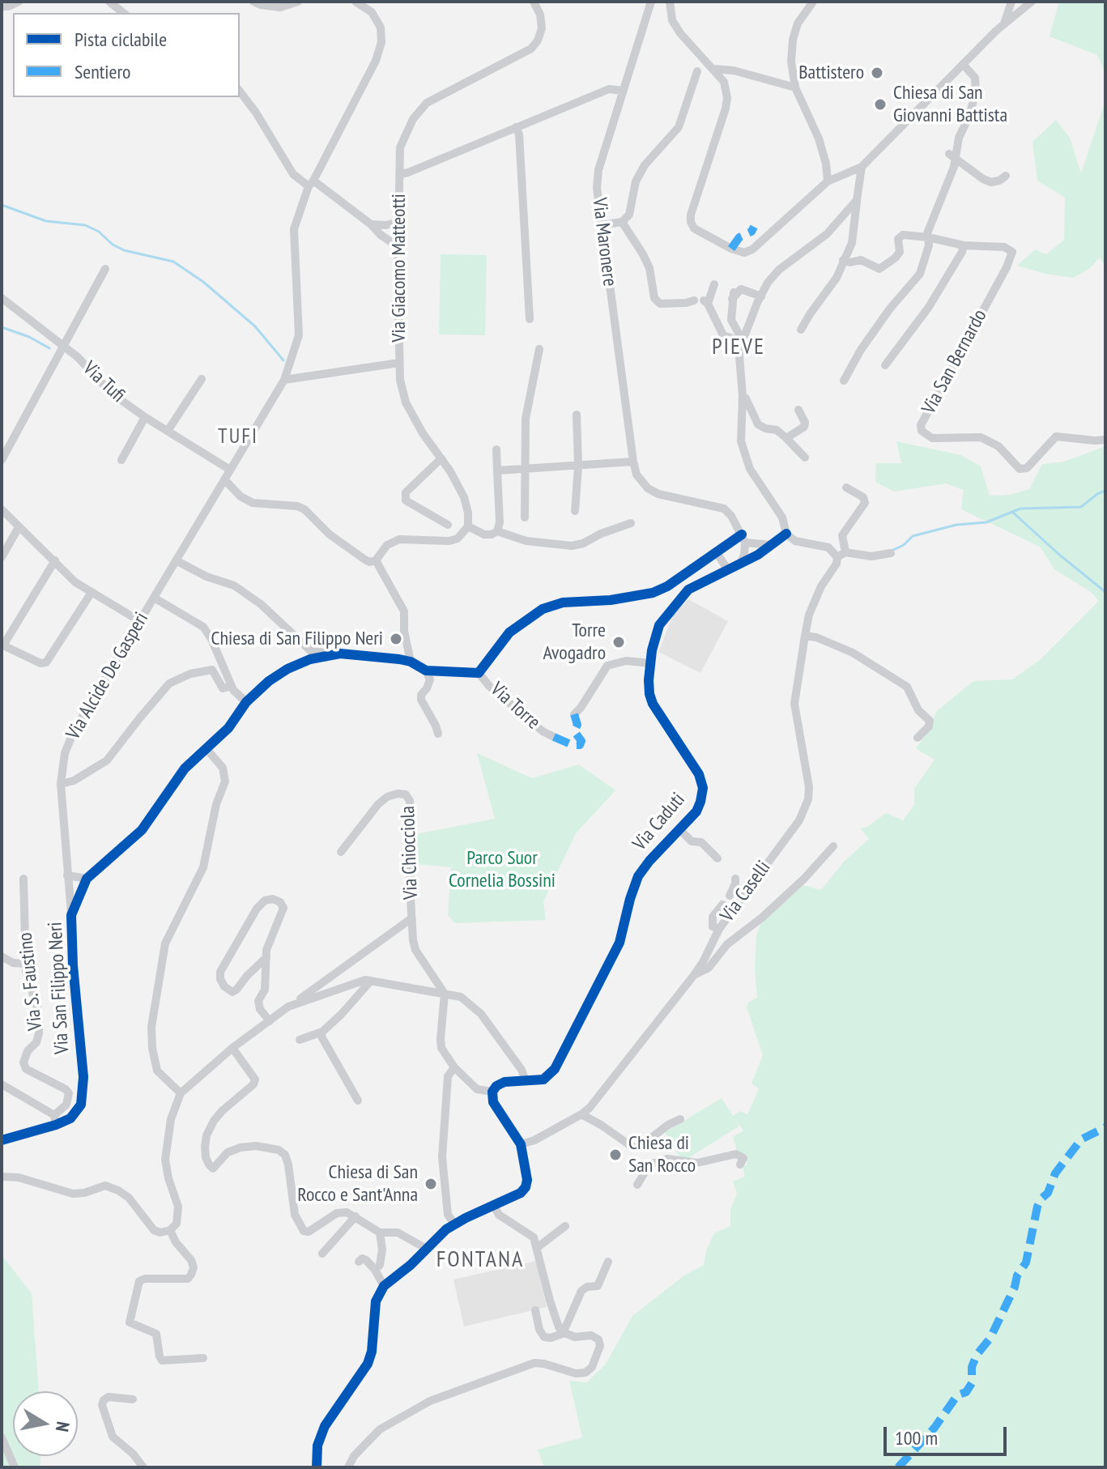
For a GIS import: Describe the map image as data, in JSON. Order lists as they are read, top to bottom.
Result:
{
  "streets": {
    "street": [
      "Via Maronere",
      "Via Giacomo Matteotti",
      "Via San Bernardo",
      "Via Tufi",
      "Via Alcide De Gasperi",
      "Via Torre",
      "Via Caduti",
      "Via Chiocciola",
      "Via Caselli",
      "Via S. Faustino",
      "Via San Filippo Neri"
    ]
  },
  "crossings": [
    ["Via Giacomo Matteotti", "Via Alcide De Gasperi"],
    ["Via Tufi", "Via Alcide De Gasperi"],
    ["Via Alcide De Gasperi", "Via San Filippo Neri"]
  ],
  "districts": ["PIEVE", "TUFI", "FONTANA"],
  "parks": ["Parco Suor Cornelia Bossini"],
  "places": [
    "Battistero",
    "Chiesa di San Giovanni Battista",
    "Chiesa di San Filippo Neri",
    "Torre Avogadro",
    "Chiesa di San Rocco",
    "Chiesa di San Rocco e Sant'Anna"
  ],
  "legend": ["Pista ciclabile", "Sentiero"],
  "scale_bar": "100 m",
  "north": "right"
}
